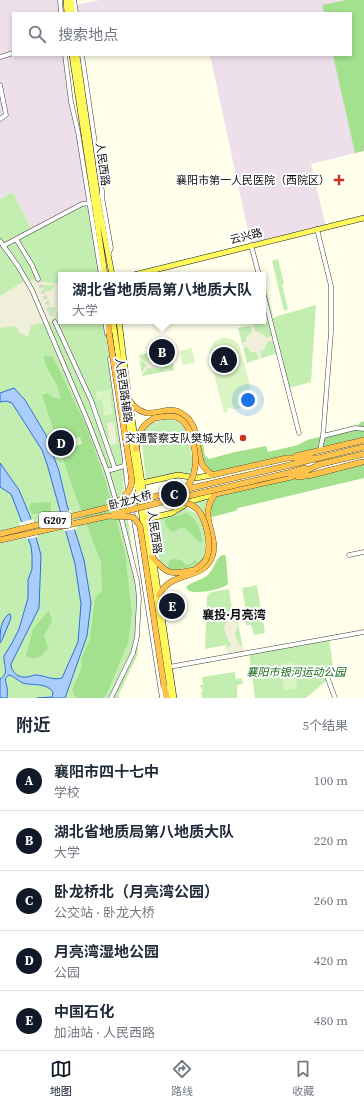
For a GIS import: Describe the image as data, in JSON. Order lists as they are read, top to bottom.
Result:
{
  "streets": {
    "highway": ["卧龙大桥", "G207"],
    "main road": ["人民西路", "云兴路"],
    "street": ["人民西路辅路"]
  },
  "crossings": [
    ["卧龙大桥", "G207"]
  ],
  "districts": ["襄投·月亮湾"],
  "parks": ["襄阳市银河运动公园"],
  "places": {
    "health": ["襄阳市第一人民医院（西院区）"],
    "other": ["交通警察支队樊城大队"]
  },
  "page": {
    "search": "搜索地点",
    "popup": ["湖北省地质局第八地质大队", "大学"],
    "pins": [
      "B",
      "A",
      "D",
      "C",
      "E"
    ],
    "heading": ["附近", "5个结果"],
    "list": [
      {
        "mark": "A",
        "name": "襄阳市四十七中",
        "note": "学校",
        "value": "100 m"
      },
      {
        "mark": "B",
        "name": "湖北省地质局第八地质大队",
        "note": "大学",
        "value": "220 m"
      },
      {
        "mark": "C",
        "name": "卧龙桥北（月亮湾公园）",
        "note": "公交站 · 卧龙大桥",
        "value": "260 m"
      },
      {
        "mark": "D",
        "name": "月亮湾湿地公园",
        "note": "公园",
        "value": "420 m"
      },
      {
        "mark": "E",
        "name": "中国石化",
        "note": "加油站 · 人民西路",
        "value": "480 m"
      }
    ],
    "nav": ["地图", "路线", "收藏"]
  }
}
